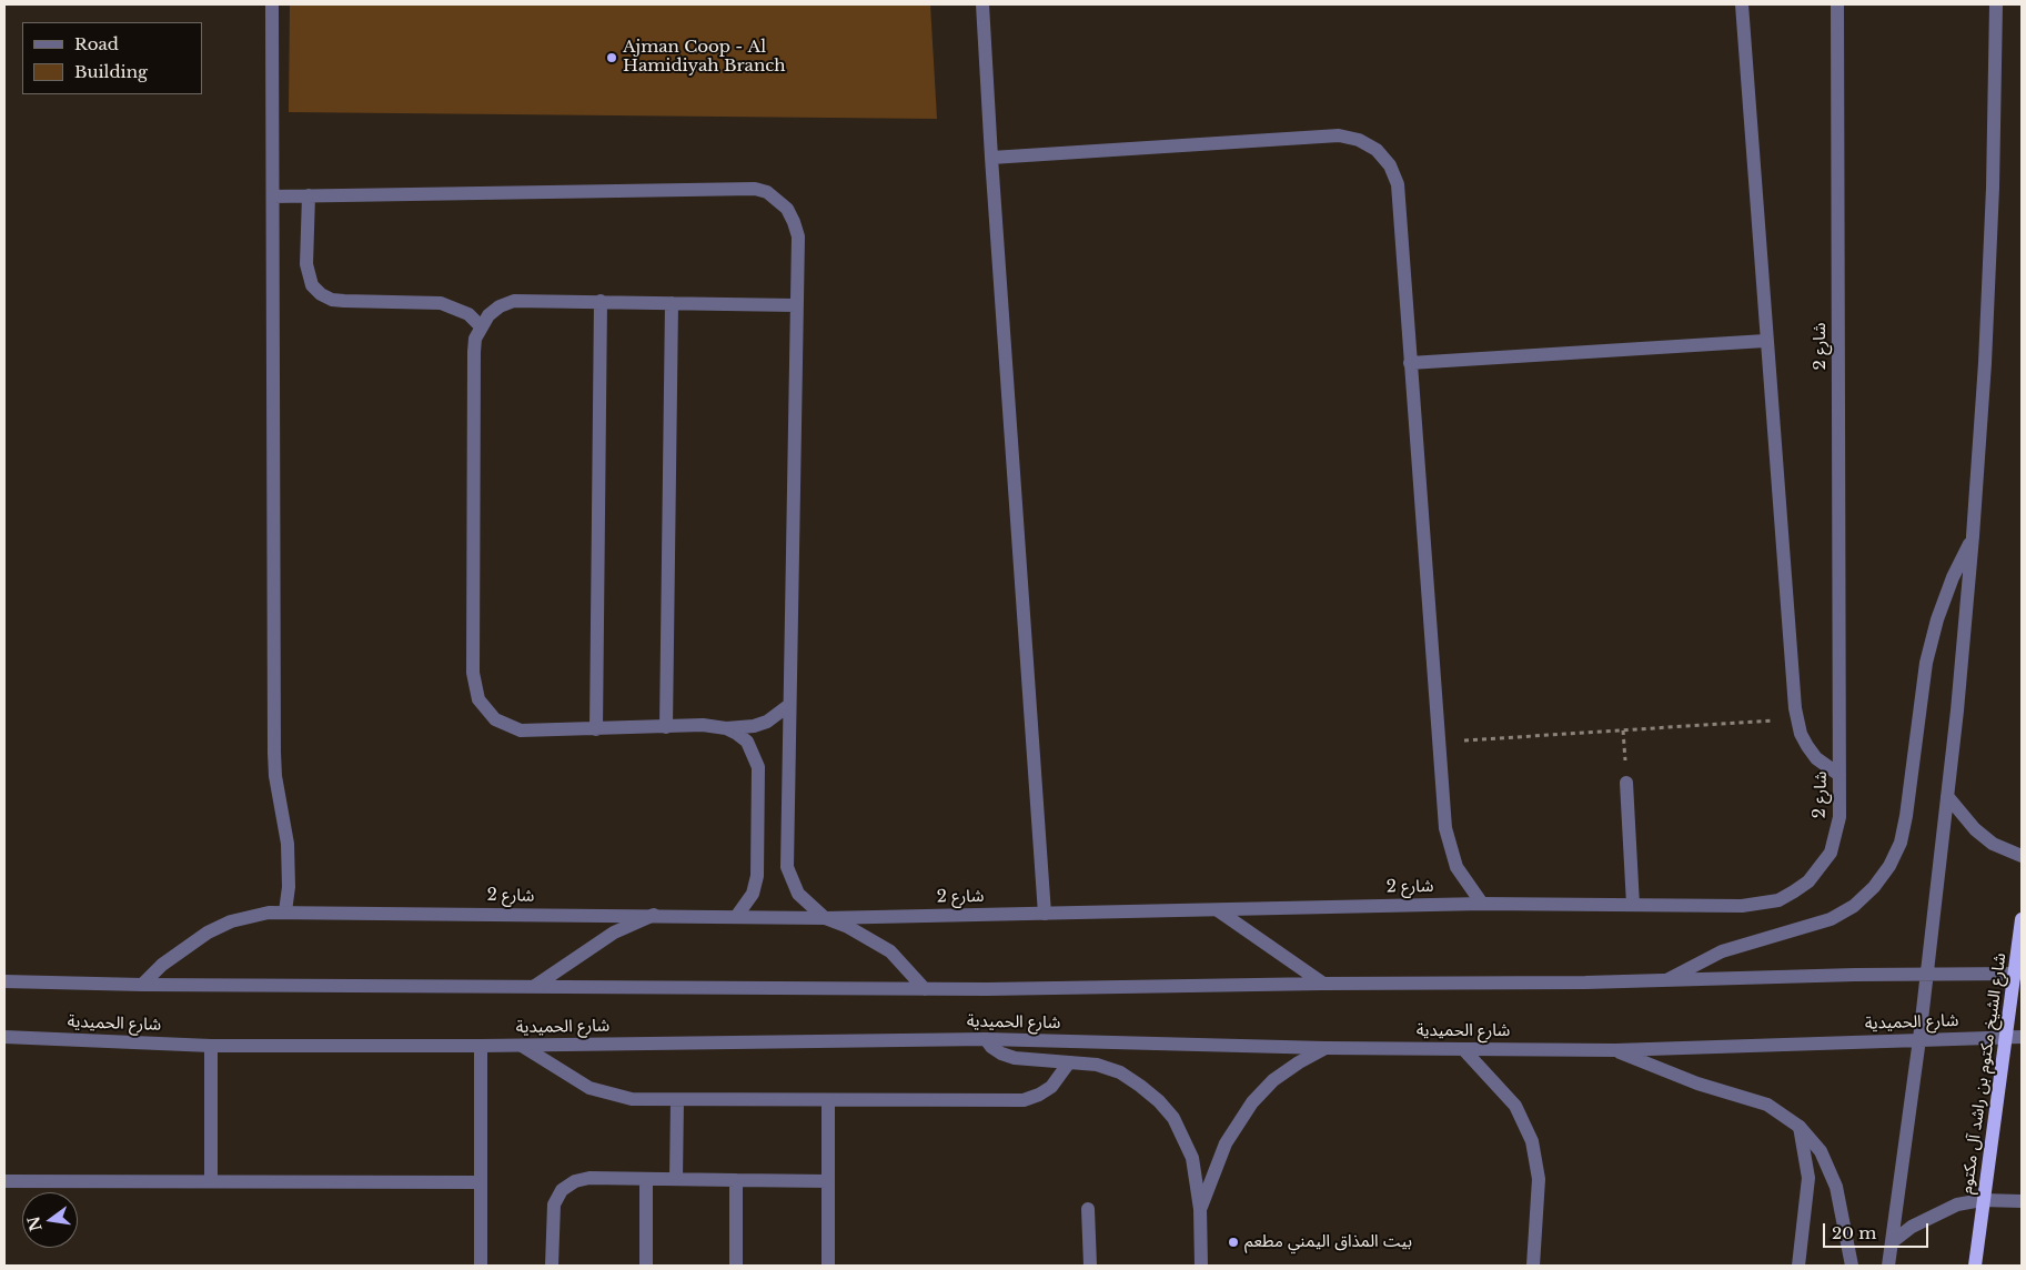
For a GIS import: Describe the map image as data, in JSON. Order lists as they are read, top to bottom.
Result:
{
  "streets": {
    "main road": ["شارع الشيخ مكتوم بن راشد آل مكتوم"],
    "street": ["شارع 2", "شارع الحميدية"]
  },
  "crossings": [
    ["شارع 2", "شارع الحميدية"]
  ],
  "places": ["Ajman Coop - Al Hamidiyah Branch", "بيت المذاق اليمني مطعم"],
  "legend": ["Road", "Building"],
  "scale_bar": "20 m",
  "north": "left"
}
